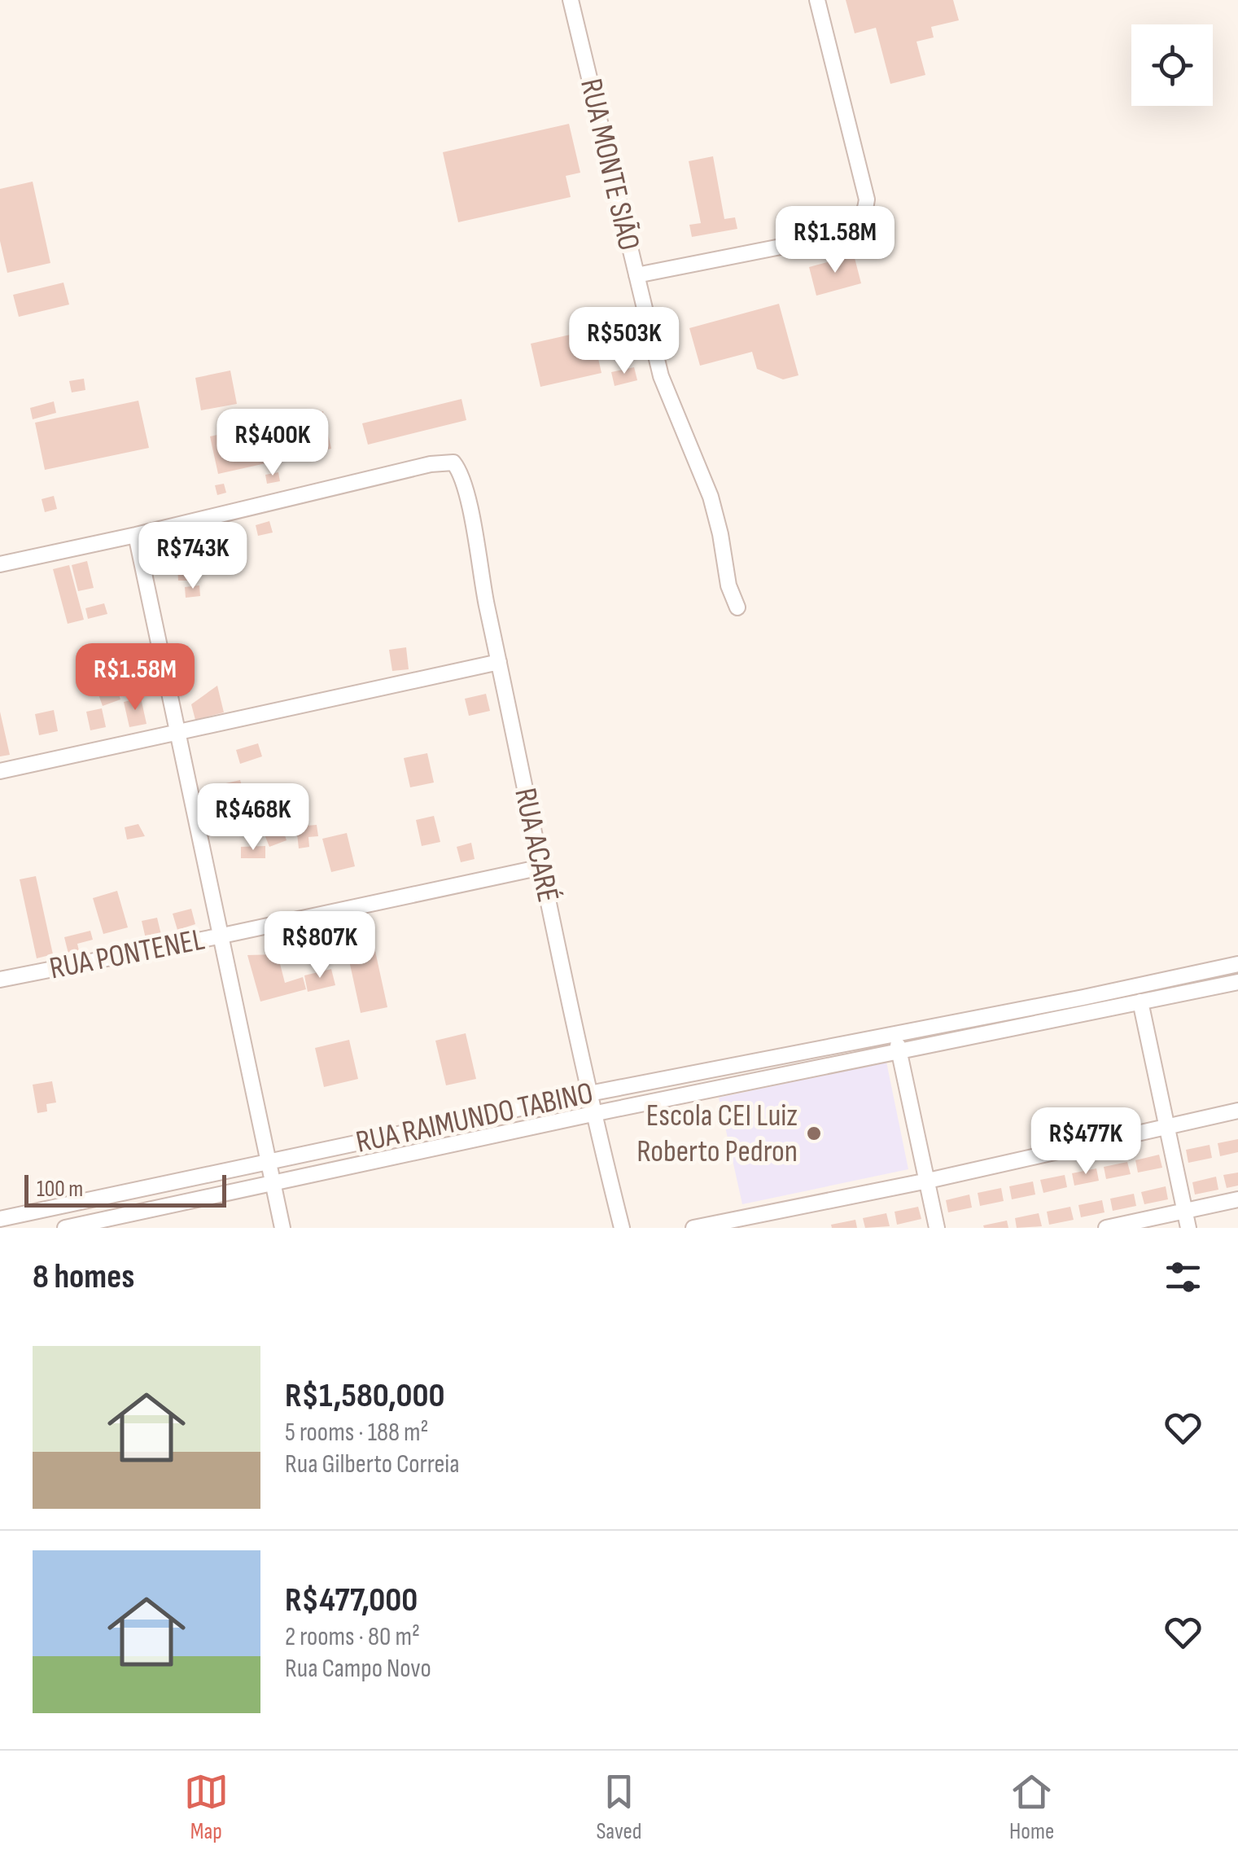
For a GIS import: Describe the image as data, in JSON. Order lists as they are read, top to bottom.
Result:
{
  "streets": {
    "street": [
      "RUA MONTE SIÃO",
      "RUA ACARÉ",
      "RUA PONTENEL",
      "RUA RAIMUNDO TABINO"
    ]
  },
  "crossings": [
    ["RUA ACARÉ", "RUA PONTENEL"],
    ["RUA ACARÉ", "RUA RAIMUNDO TABINO"]
  ],
  "places": ["Escola CEI Luiz Roberto Pedron"],
  "scale_bar": "100 m",
  "page": {
    "price": [
      "R$1.58M",
      "R$503K",
      "R$400K",
      "R$743K",
      "R$1.58M",
      "R$468K",
      "R$807K",
      "R$477K"
    ],
    "scale": "100 m",
    "heading": "8 homes",
    "list": [
      {
        "name": "R$1,580,000",
        "note": "5 rooms · 188 m² · Rua Gilberto Correia"
      },
      {
        "name": "R$477,000",
        "note": "2 rooms · 80 m² · Rua Campo Novo"
      }
    ],
    "tabs": ["Map", "Saved", "Home"]
  }
}
